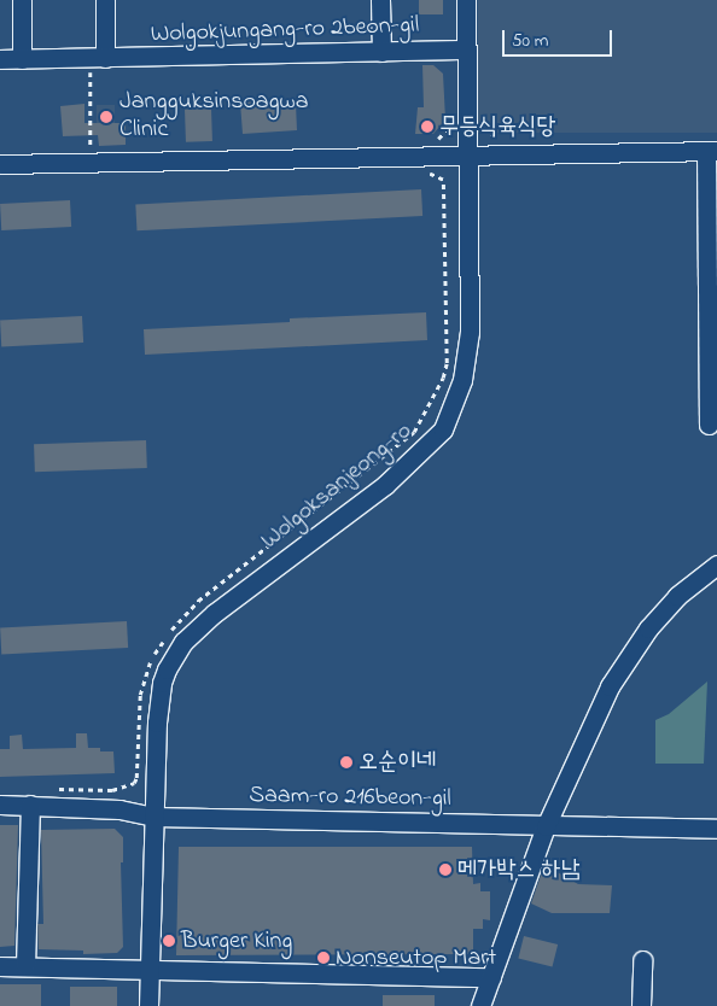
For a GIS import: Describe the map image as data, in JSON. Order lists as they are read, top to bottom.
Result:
{
  "streets": {
    "street": ["Wolgokjungang-ro 2beon-gil", "Wolgoksanjeong-ro", "Saam-ro 216beon-gil"]
  },
  "crossings": [
    ["Wolgokjungang-ro 2beon-gil", "Wolgoksanjeong-ro"],
    ["Wolgoksanjeong-ro", "Saam-ro 216beon-gil"]
  ],
  "places": [
    "Jangguksinsoagwa Clinic",
    "무등식육식당",
    "오순이네",
    "메가박스 하남",
    "Burger King",
    "Nonseutop Mart"
  ],
  "scale_bar": "50 m"
}
